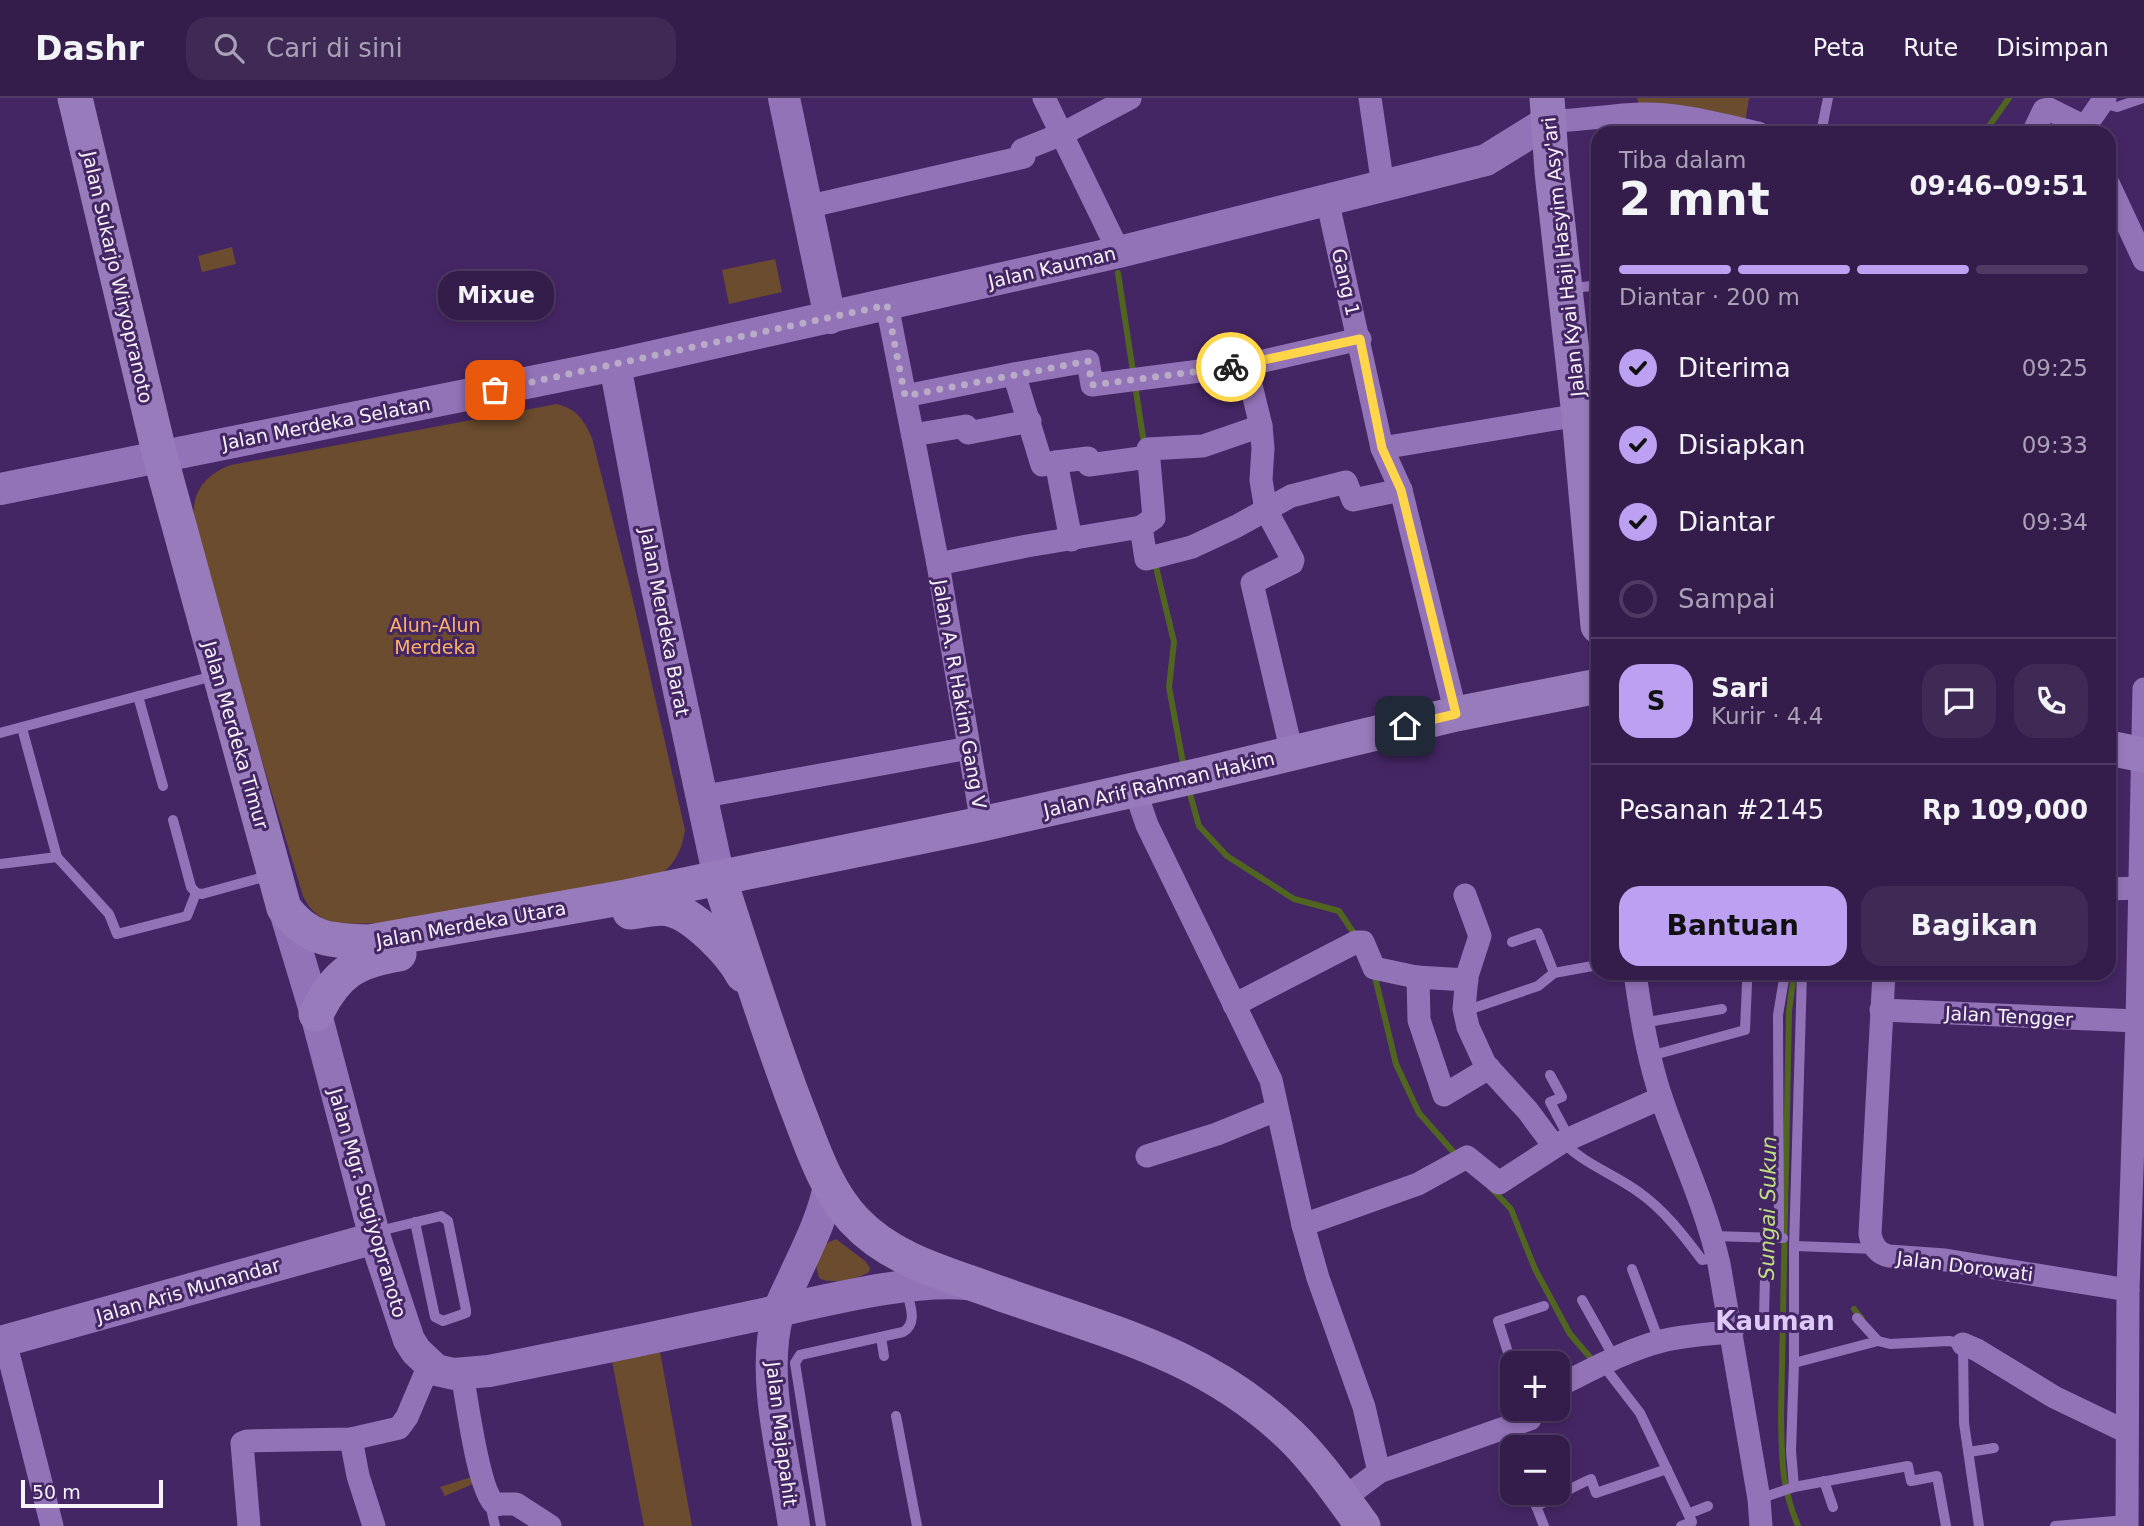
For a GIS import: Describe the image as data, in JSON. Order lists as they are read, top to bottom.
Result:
{
  "streets": {
    "main road": [
      "Jalan Kyai Haji Hasyim Asy'ari",
      "Jalan Kauman",
      "Jalan Sukarjo Wiryopranoto",
      "Jalan Merdeka Selatan",
      "Jalan Merdeka Barat",
      "Jalan Merdeka Timur",
      "Jalan Arif Rahman Hakim",
      "Jalan Merdeka Utara",
      "Jalan Mgr. Sugiyopranoto",
      "Jalan Aris Munandar",
      "Jalan Majapahit"
    ],
    "street": [
      "Gang 1",
      "Jalan A. R Hakim Gang V",
      "Jalan Tengger",
      "Jalan Dorowati"
    ]
  },
  "crossings": [
    ["Jalan Kyai Haji Hasyim Asy'ari", "Jalan Kauman"],
    ["Jalan Kauman", "Gang 1"],
    ["Jalan Kauman", "Jalan Merdeka Selatan"],
    ["Jalan Kauman", "Jalan Merdeka Barat"],
    ["Jalan Kauman", "Jalan A. R Hakim Gang V"],
    ["Jalan Sukarjo Wiryopranoto", "Jalan Merdeka Selatan"],
    ["Jalan Sukarjo Wiryopranoto", "Jalan Merdeka Timur"],
    ["Gang 1", "Jalan Arif Rahman Hakim"],
    ["Jalan Merdeka Selatan", "Jalan Merdeka Barat"],
    ["Jalan Merdeka Selatan", "Jalan Merdeka Timur"],
    ["Jalan Merdeka Barat", "Jalan Arif Rahman Hakim"],
    ["Jalan A. R Hakim Gang V", "Jalan Arif Rahman Hakim"],
    ["Jalan Merdeka Timur", "Jalan Merdeka Utara"],
    ["Jalan Merdeka Timur", "Jalan Mgr. Sugiyopranoto"],
    ["Jalan Arif Rahman Hakim", "Jalan Merdeka Utara"],
    ["Jalan Merdeka Utara", "Jalan Mgr. Sugiyopranoto"],
    ["Jalan Tengger", "Jalan Dorowati"],
    ["Jalan Mgr. Sugiyopranoto", "Jalan Aris Munandar"]
  ],
  "districts": ["Kauman"],
  "water": ["Sungai Sukun"],
  "parks": ["Alun-Alun Merdeka"],
  "places": ["Mixue"],
  "scale_bar": "50 m",
  "page": {
    "header": "Dashr",
    "search": "Cari di sini",
    "nav": ["Peta", "Rute", "Disimpan"],
    "heading": ["2 mnt", "Tiba dalam", "09:46–09:51"],
    "panel": [
      "Sari",
      "Kurir · 4.4",
      "Pesanan #2145",
      "Rp 109,000"
    ],
    "bar": "Diantar · 200 m",
    "bubble": "Mixue",
    "list": [
      ["Diterima", "09:25"],
      ["Disiapkan", "09:33"],
      ["Diantar", "09:34"],
      "Sampai"
    ],
    "round": "S",
    "buttons": ["Bantuan", "Bagikan"],
    "map_buttons": ["+", "−"],
    "scale": "50 m"
  }
}
